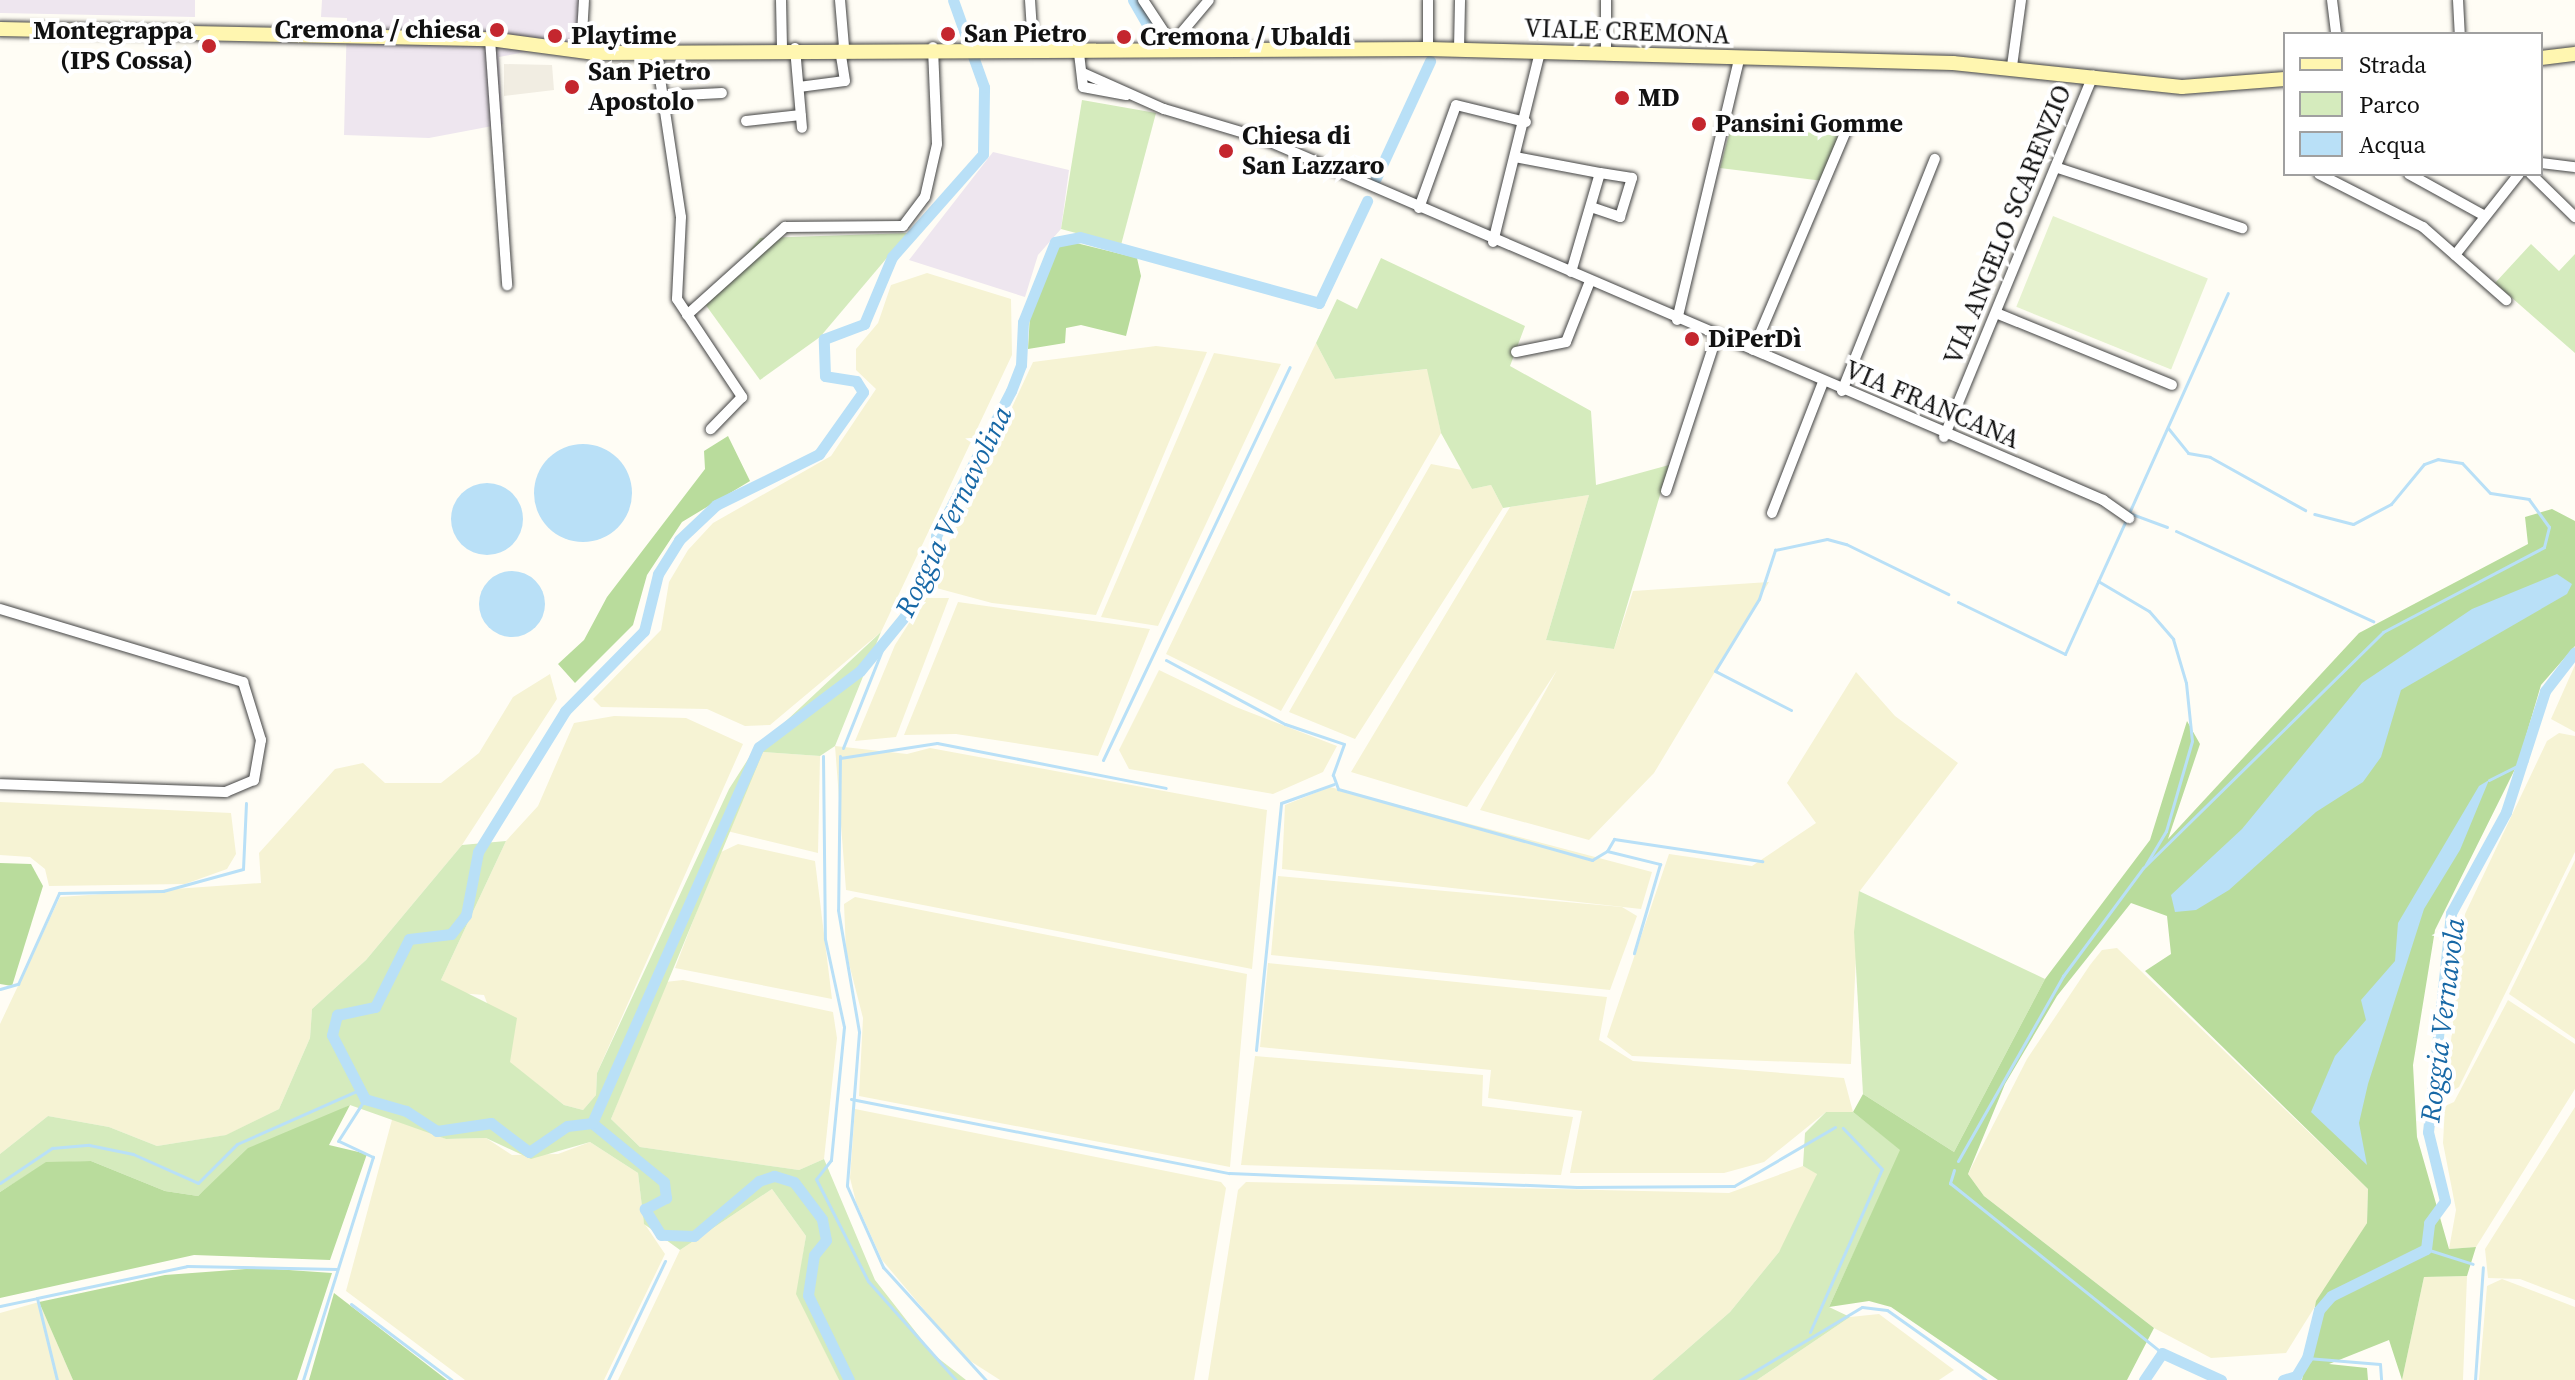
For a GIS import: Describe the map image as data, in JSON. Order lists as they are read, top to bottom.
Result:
{
  "streets": {
    "main road": ["VIALE CREMONA"],
    "street": ["VIA ANGELO SCARENZIO", "VIA FRANCANA"]
  },
  "crossings": [
    ["VIALE CREMONA", "VIA ANGELO SCARENZIO"],
    ["VIALE CREMONA", "VIA FRANCANA"],
    ["VIA ANGELO SCARENZIO", "VIA FRANCANA"]
  ],
  "water": ["Roggia Vernavolina", "Roggia Vernavola"],
  "places": [
    "Cremona / chiesa",
    "San Pietro",
    "Playtime",
    "Cremona / Ubaldi",
    "Montegrappa (IPS Cossa)",
    "San Pietro Apostolo",
    "MD",
    "Pansini Gomme",
    "Chiesa di San Lazzaro",
    "DiPerDì"
  ],
  "legend": ["Strada", "Parco", "Acqua"]
}
